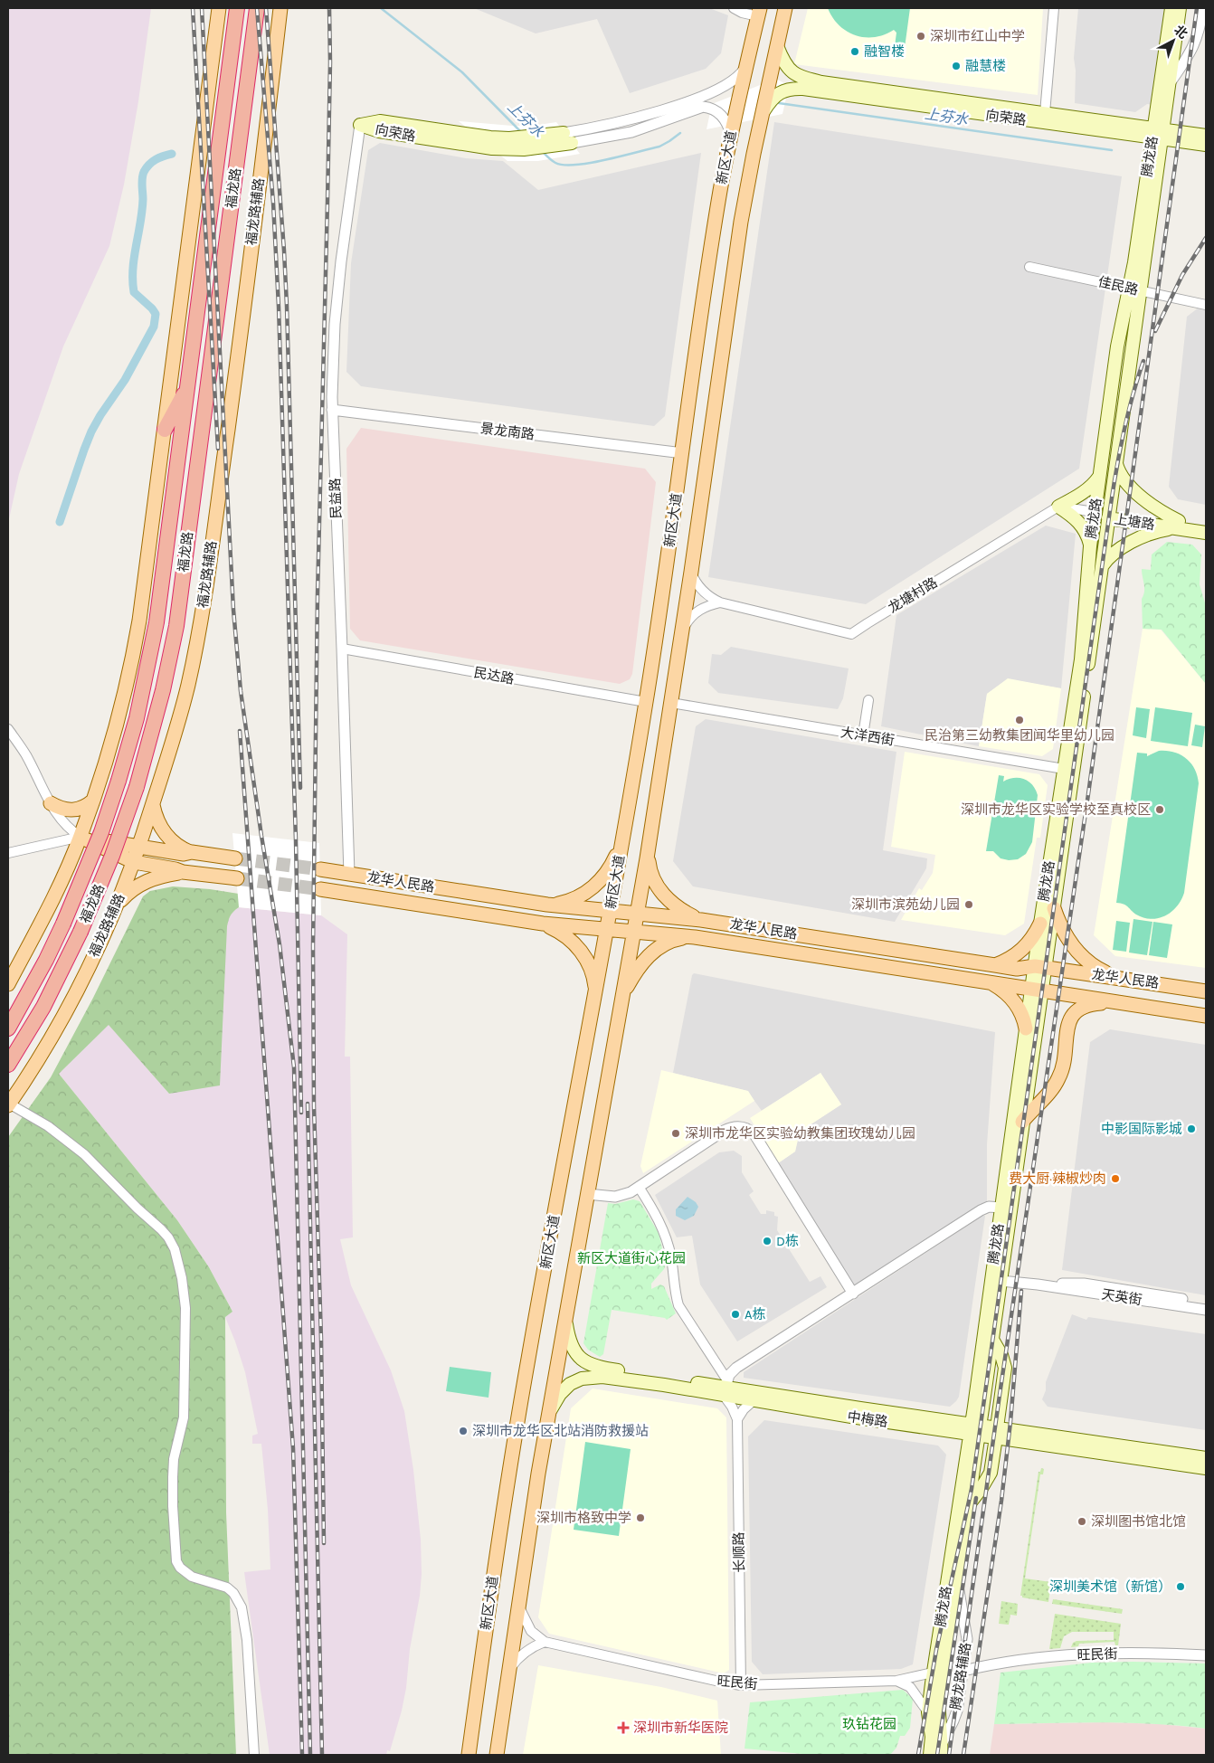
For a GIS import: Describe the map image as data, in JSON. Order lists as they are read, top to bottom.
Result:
{
  "streets": {
    "highway": ["福龙路"],
    "main road": [
      "向荣路",
      "腾龙路",
      "新区大道",
      "福龙路辅路",
      "上塘路",
      "龙华人民路",
      "中梅路"
    ],
    "street": [
      "佳民路",
      "景龙南路",
      "民益路",
      "龙塘村路",
      "民达路",
      "大洋西街",
      "天英街",
      "长顺路",
      "旺民街",
      "腾龙路辅路"
    ]
  },
  "crossings": [
    ["向荣路", "腾龙路"],
    ["向荣路", "新区大道"],
    ["向荣路", "民益路"],
    ["腾龙路", "佳民路"],
    ["腾龙路", "上塘路"],
    ["腾龙路", "大洋西街"],
    ["腾龙路", "龙华人民路"],
    ["腾龙路", "天英街"],
    ["腾龙路", "中梅路"],
    ["腾龙路", "旺民街"],
    ["腾龙路", "腾龙路辅路"],
    ["新区大道", "景龙南路"],
    ["新区大道", "龙塘村路"],
    ["新区大道", "民达路"],
    ["新区大道", "大洋西街"],
    ["新区大道", "龙华人民路"],
    ["新区大道", "中梅路"],
    ["景龙南路", "民益路"],
    ["民益路", "民达路"],
    ["民益路", "龙华人民路"],
    ["长顺路", "旺民街"],
    ["旺民街", "腾龙路辅路"]
  ],
  "water": ["上芬水"],
  "parks": ["新区大道街心花园", "玖钻花园"],
  "places": {
    "other": [
      "深圳市红山中学",
      "融智楼",
      "融慧楼",
      "民治第三幼教集团闻华里幼儿园",
      "深圳市龙华区实验学校至真校区",
      "深圳市滨苑幼儿园",
      "中影国际影城",
      "深圳市龙华区实验幼教集团玫瑰幼儿园",
      "费大厨·辣椒炒肉",
      "D栋",
      "A栋",
      "深圳市龙华区北站消防救援站",
      "深圳市格致中学",
      "深圳图书馆北馆",
      "深圳美术馆（新馆）"
    ],
    "health": ["深圳市新华医院"]
  },
  "north": "top right"
}
